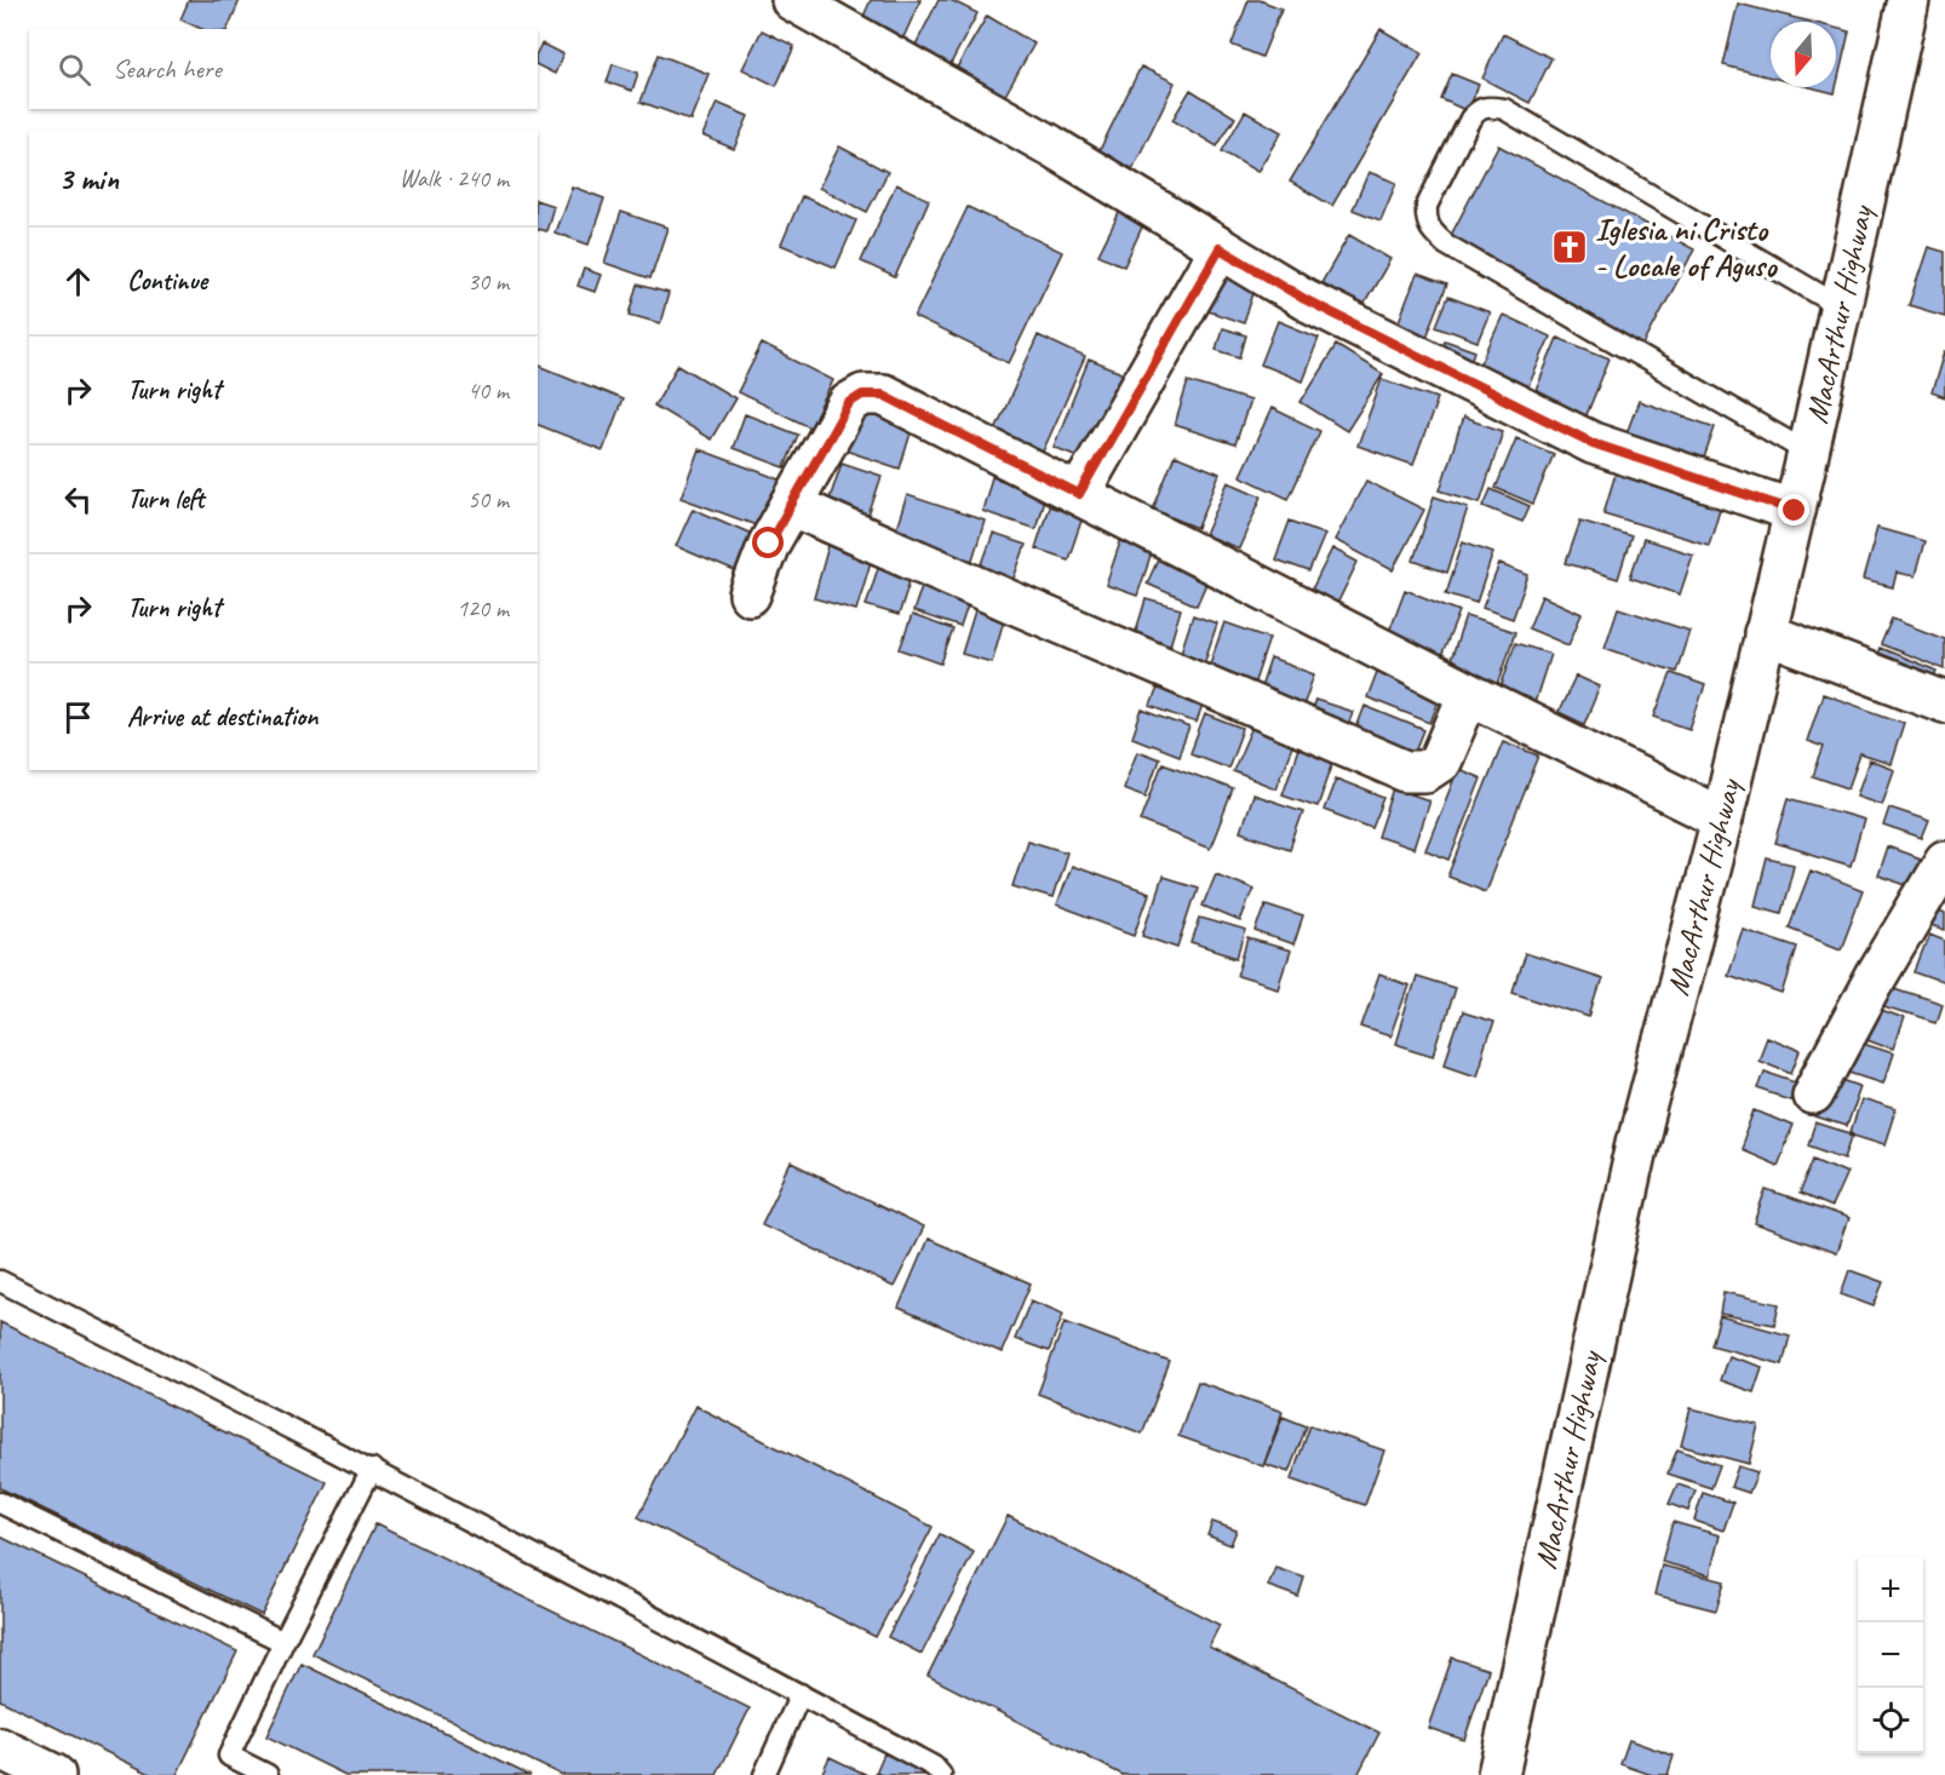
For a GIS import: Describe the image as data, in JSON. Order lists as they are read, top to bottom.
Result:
{
  "streets": {
    "main road": ["MacArthur Highway"]
  },
  "places": {
    "church": ["Iglesia ni Cristo - Locale of Aguso"]
  },
  "north": "bottom",
  "page": {
    "search": "Search here",
    "heading": ["3 min", "Walk · 240 m"],
    "list": [
      ["Continue", "30 m"],
      ["Turn right", "40 m"],
      ["Turn left", "50 m"],
      ["Turn right", "120 m"],
      "Arrive at destination"
    ],
    "map_buttons": ["+", "−"]
  }
}
